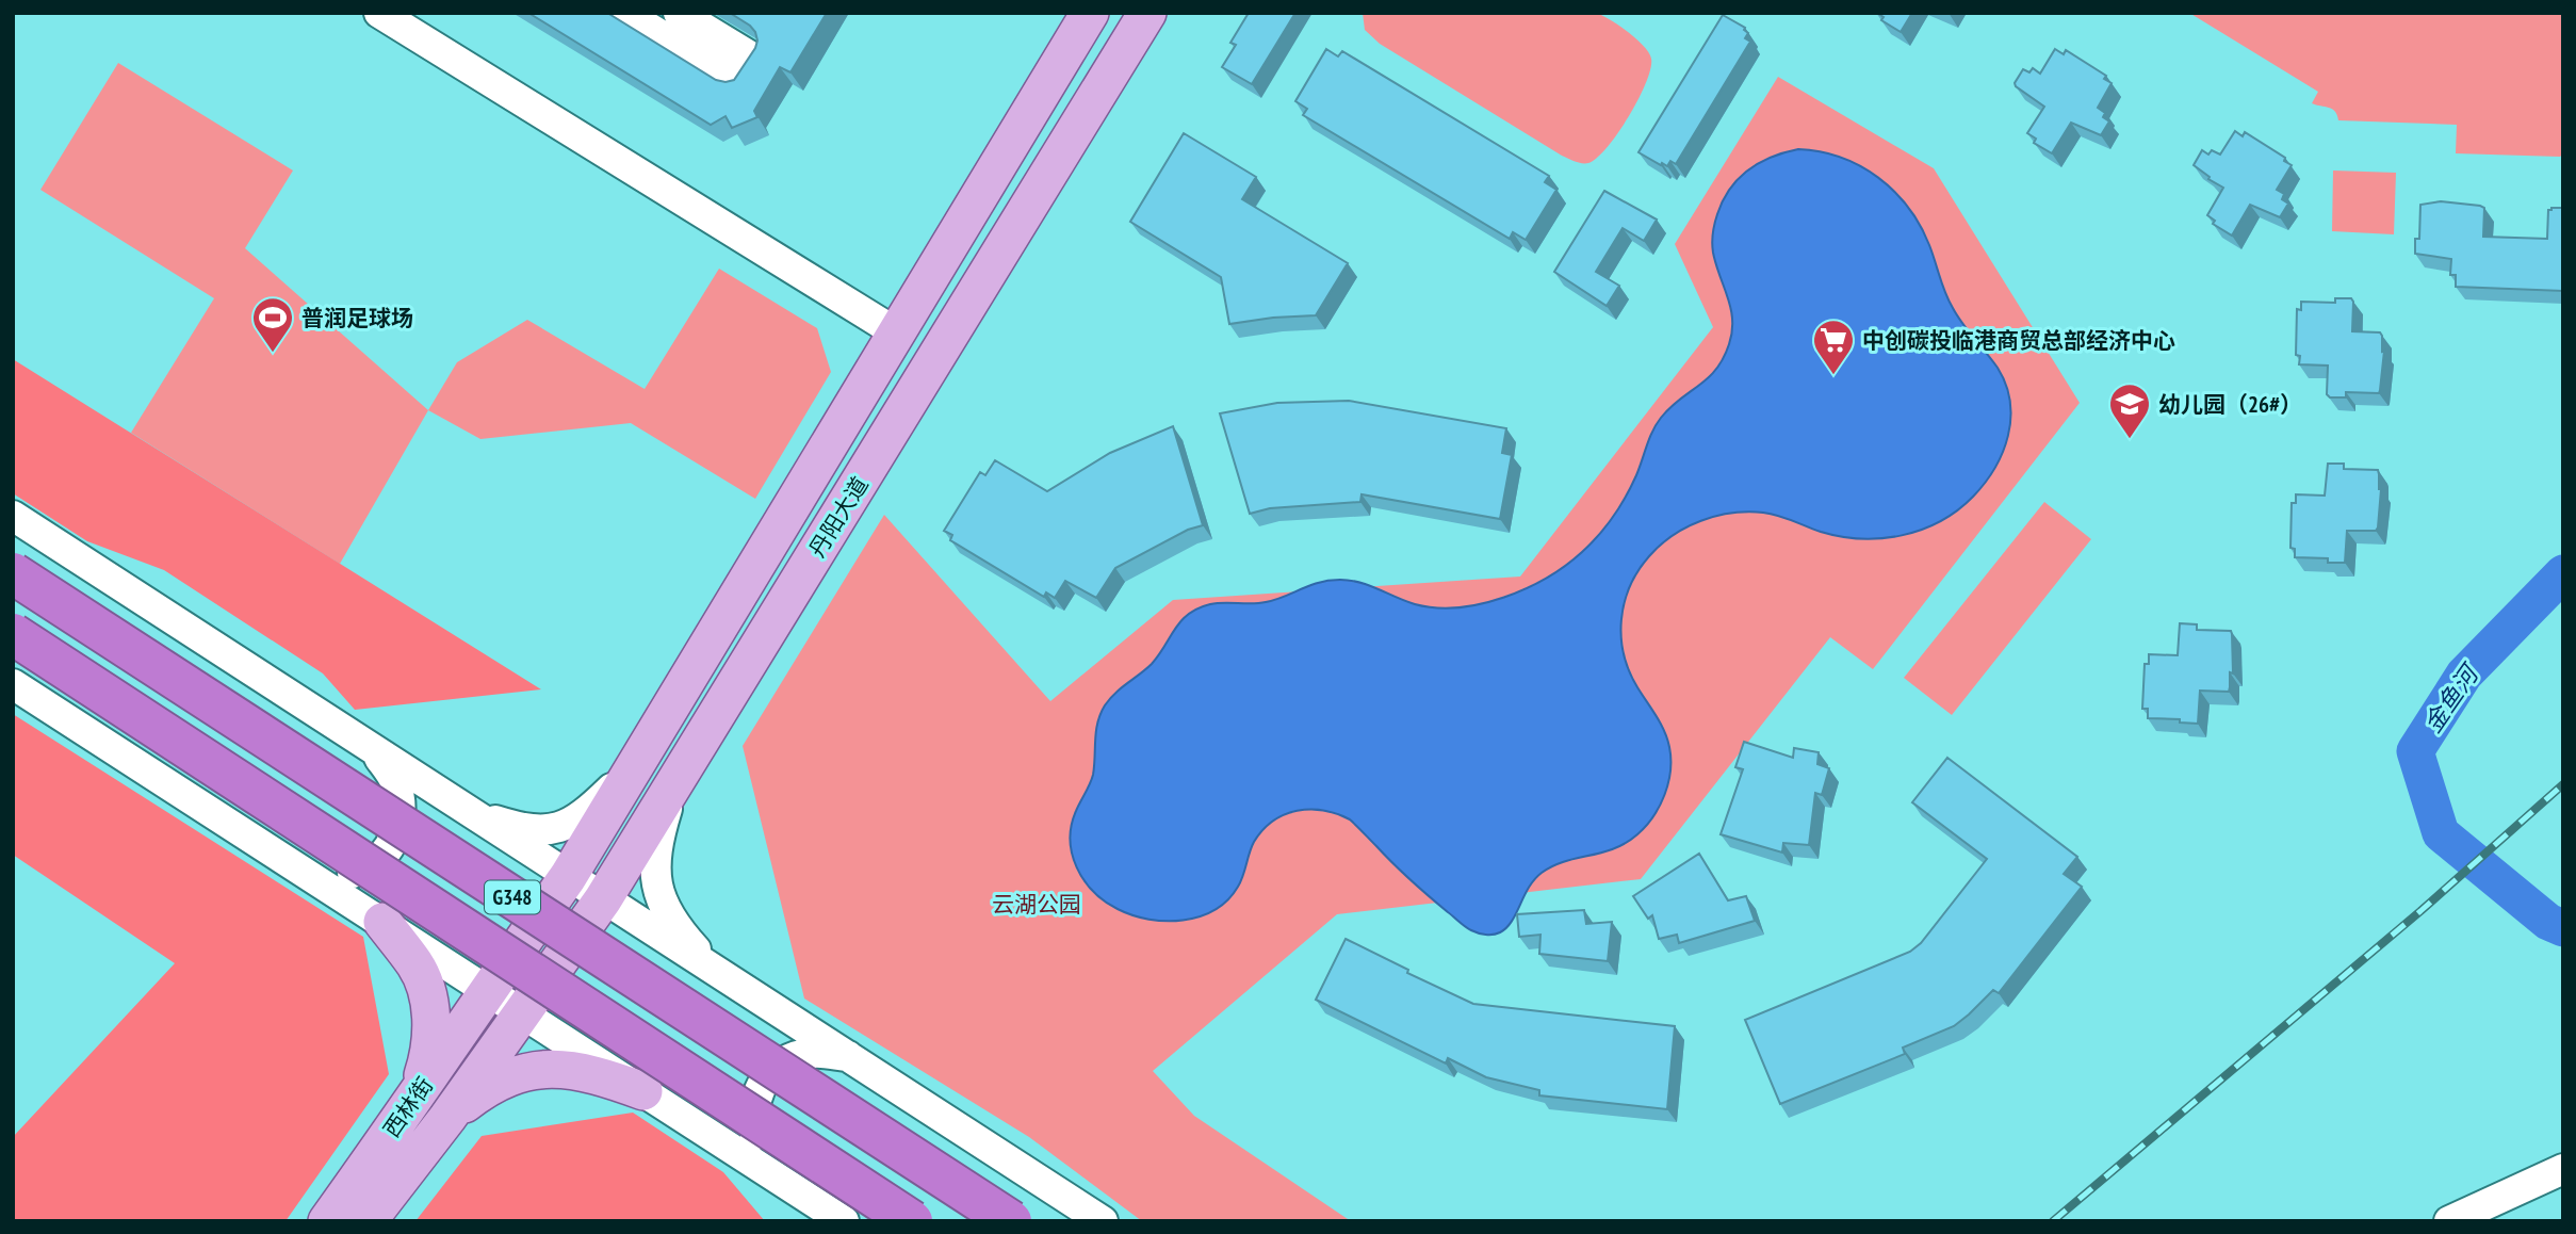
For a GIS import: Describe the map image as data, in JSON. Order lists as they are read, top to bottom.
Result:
{
  "streets": {
    "highway": ["G348"],
    "main road": ["丹阳大道", "西林街"]
  },
  "crossings": [
    ["丹阳大道", "西林街"]
  ],
  "water": ["金鱼河"],
  "parks": ["云湖公园"],
  "places": {
    "sports": ["普润足球场"],
    "supermarket": ["中创碳投临港商贸总部经济中心"],
    "school or university": ["幼儿园（26#）"]
  }
}
